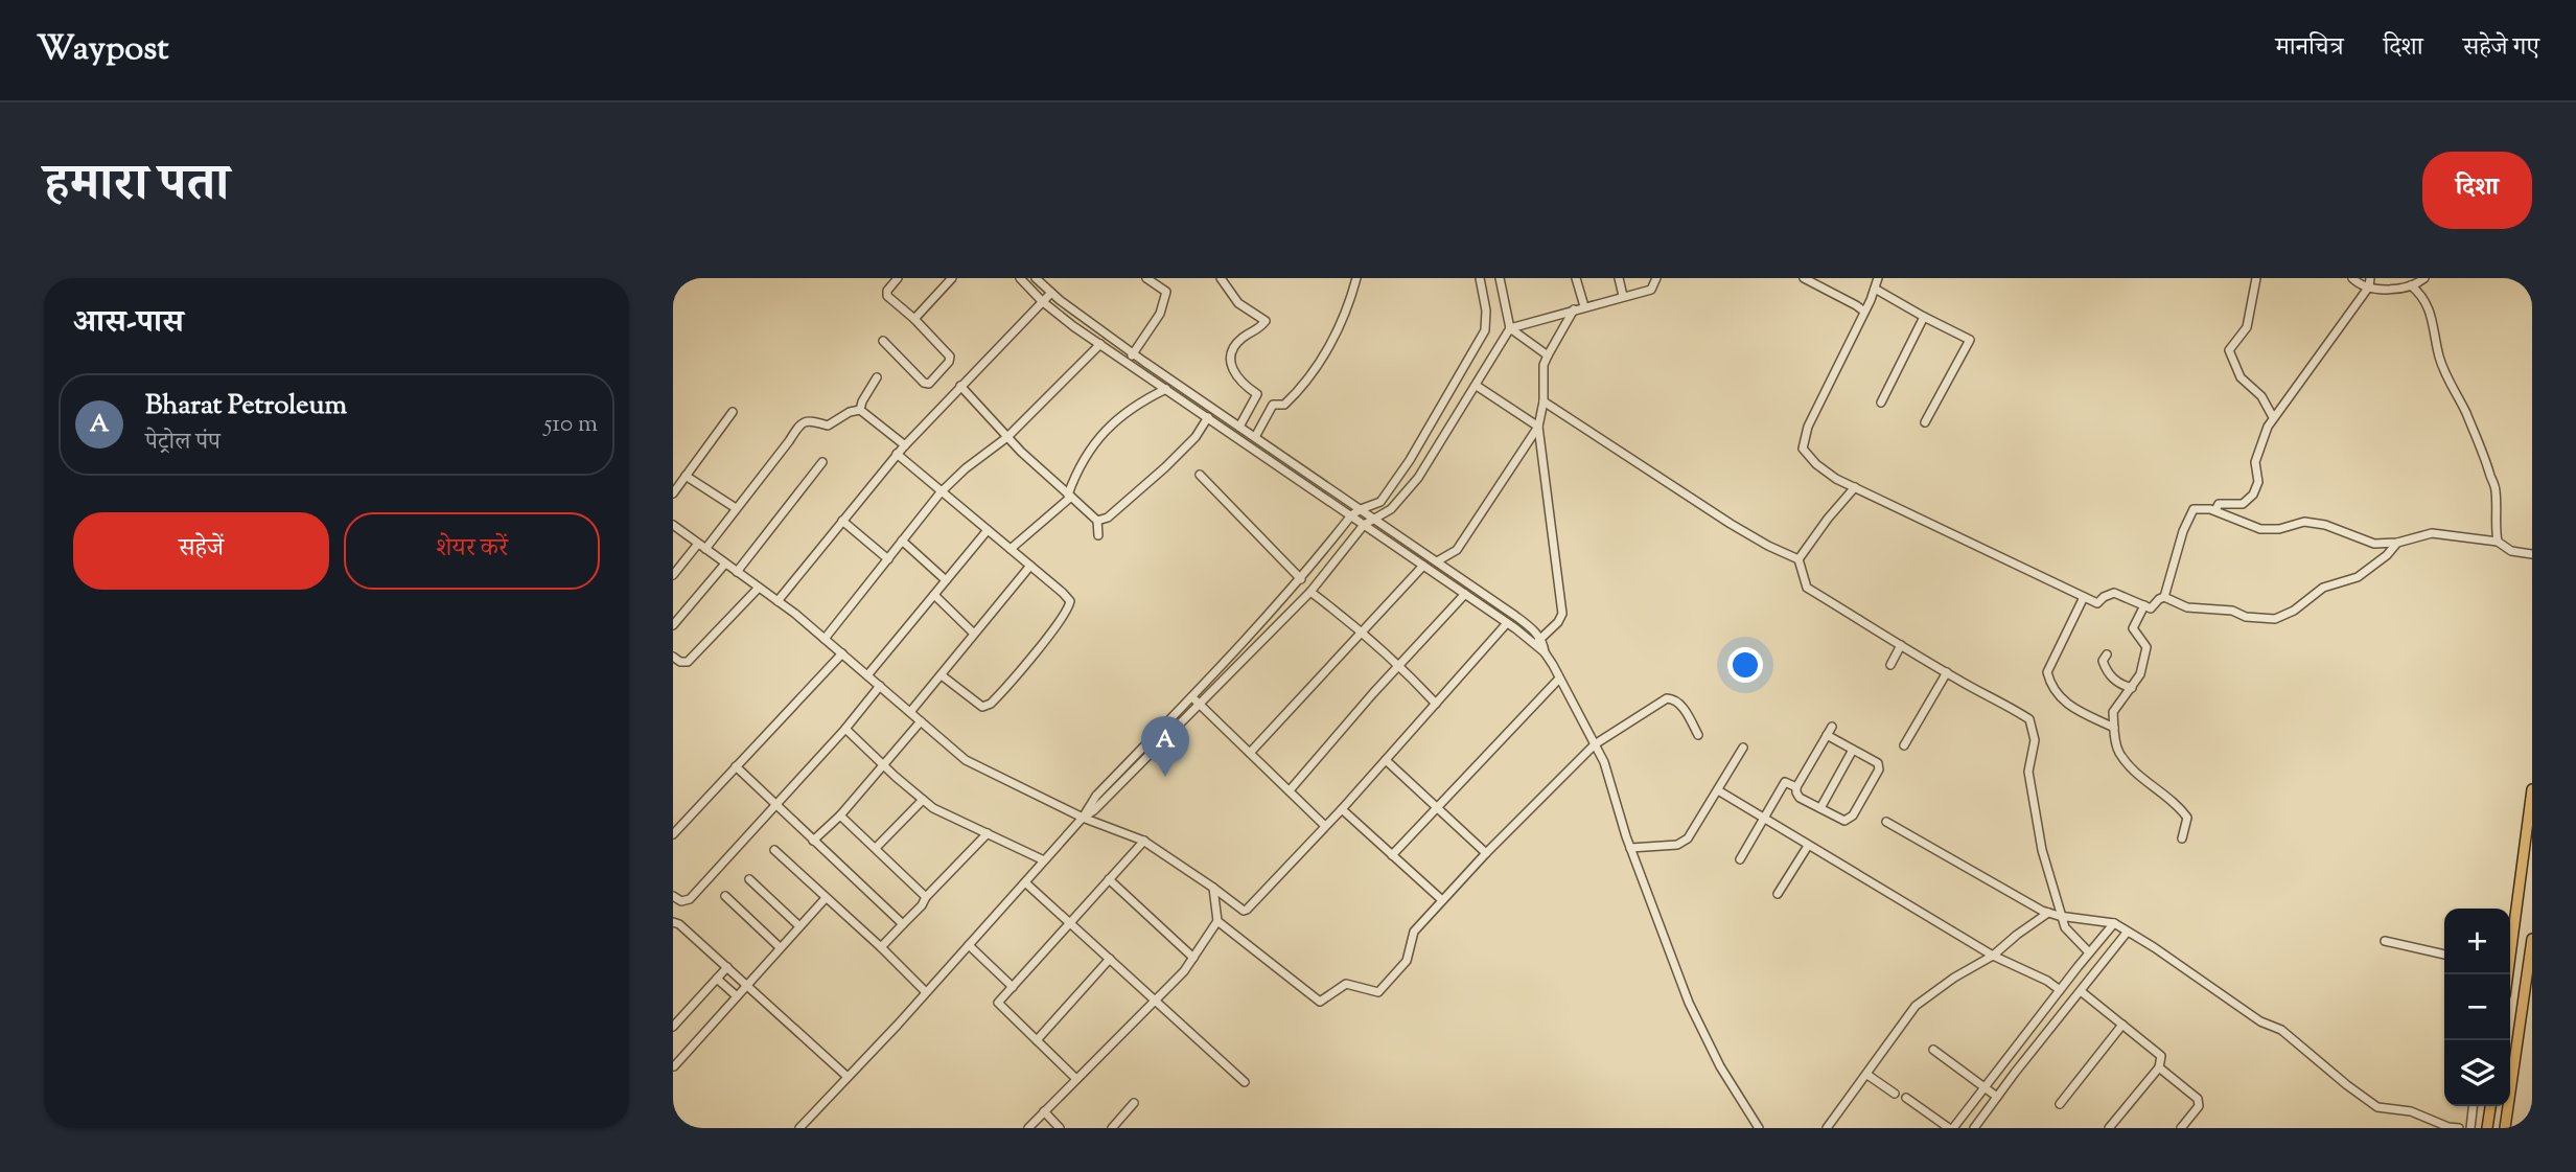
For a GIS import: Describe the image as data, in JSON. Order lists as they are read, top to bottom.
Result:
{
  "page": {
    "header": "Waypost",
    "nav": ["मानचित्र", "दिशा", "सहेजे गए"],
    "title": "हमारा पता",
    "buttons": [
      "दिशा",
      ["सहेजें", "शेयर करें"]
    ],
    "heading": "आस-पास",
    "list": [
      {
        "mark": "A",
        "name": "Bharat Petroleum",
        "note": "पेट्रोल पंप",
        "value": "510 m"
      }
    ],
    "pins": "A",
    "map_buttons": ["+", "−"]
  }
}
